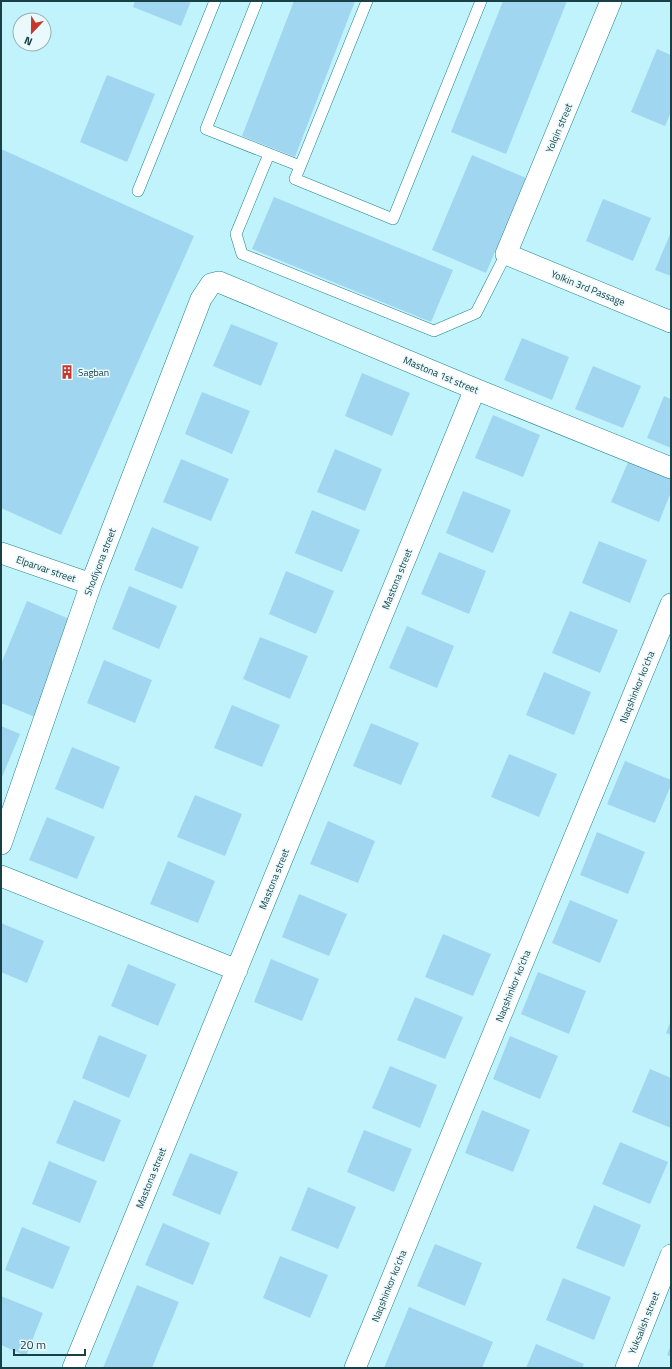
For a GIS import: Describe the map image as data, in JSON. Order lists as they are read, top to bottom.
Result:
{
  "streets": {
    "street": [
      "Yolqin street",
      "Yolkin 3rd Passage",
      "Mastona 1st street",
      "Shodiyona street",
      "Elparvar street",
      "Mastona street",
      "Naqshinkor ko'cha",
      "Yuksalish street"
    ]
  },
  "crossings": [
    ["Yolqin street", "Yolkin 3rd Passage"],
    ["Mastona 1st street", "Shodiyona street"],
    ["Mastona 1st street", "Mastona street"],
    ["Shodiyona street", "Elparvar street"]
  ],
  "places": {
    "building": ["Sagban"]
  },
  "scale_bar": "20 m",
  "north": "bottom"
}
